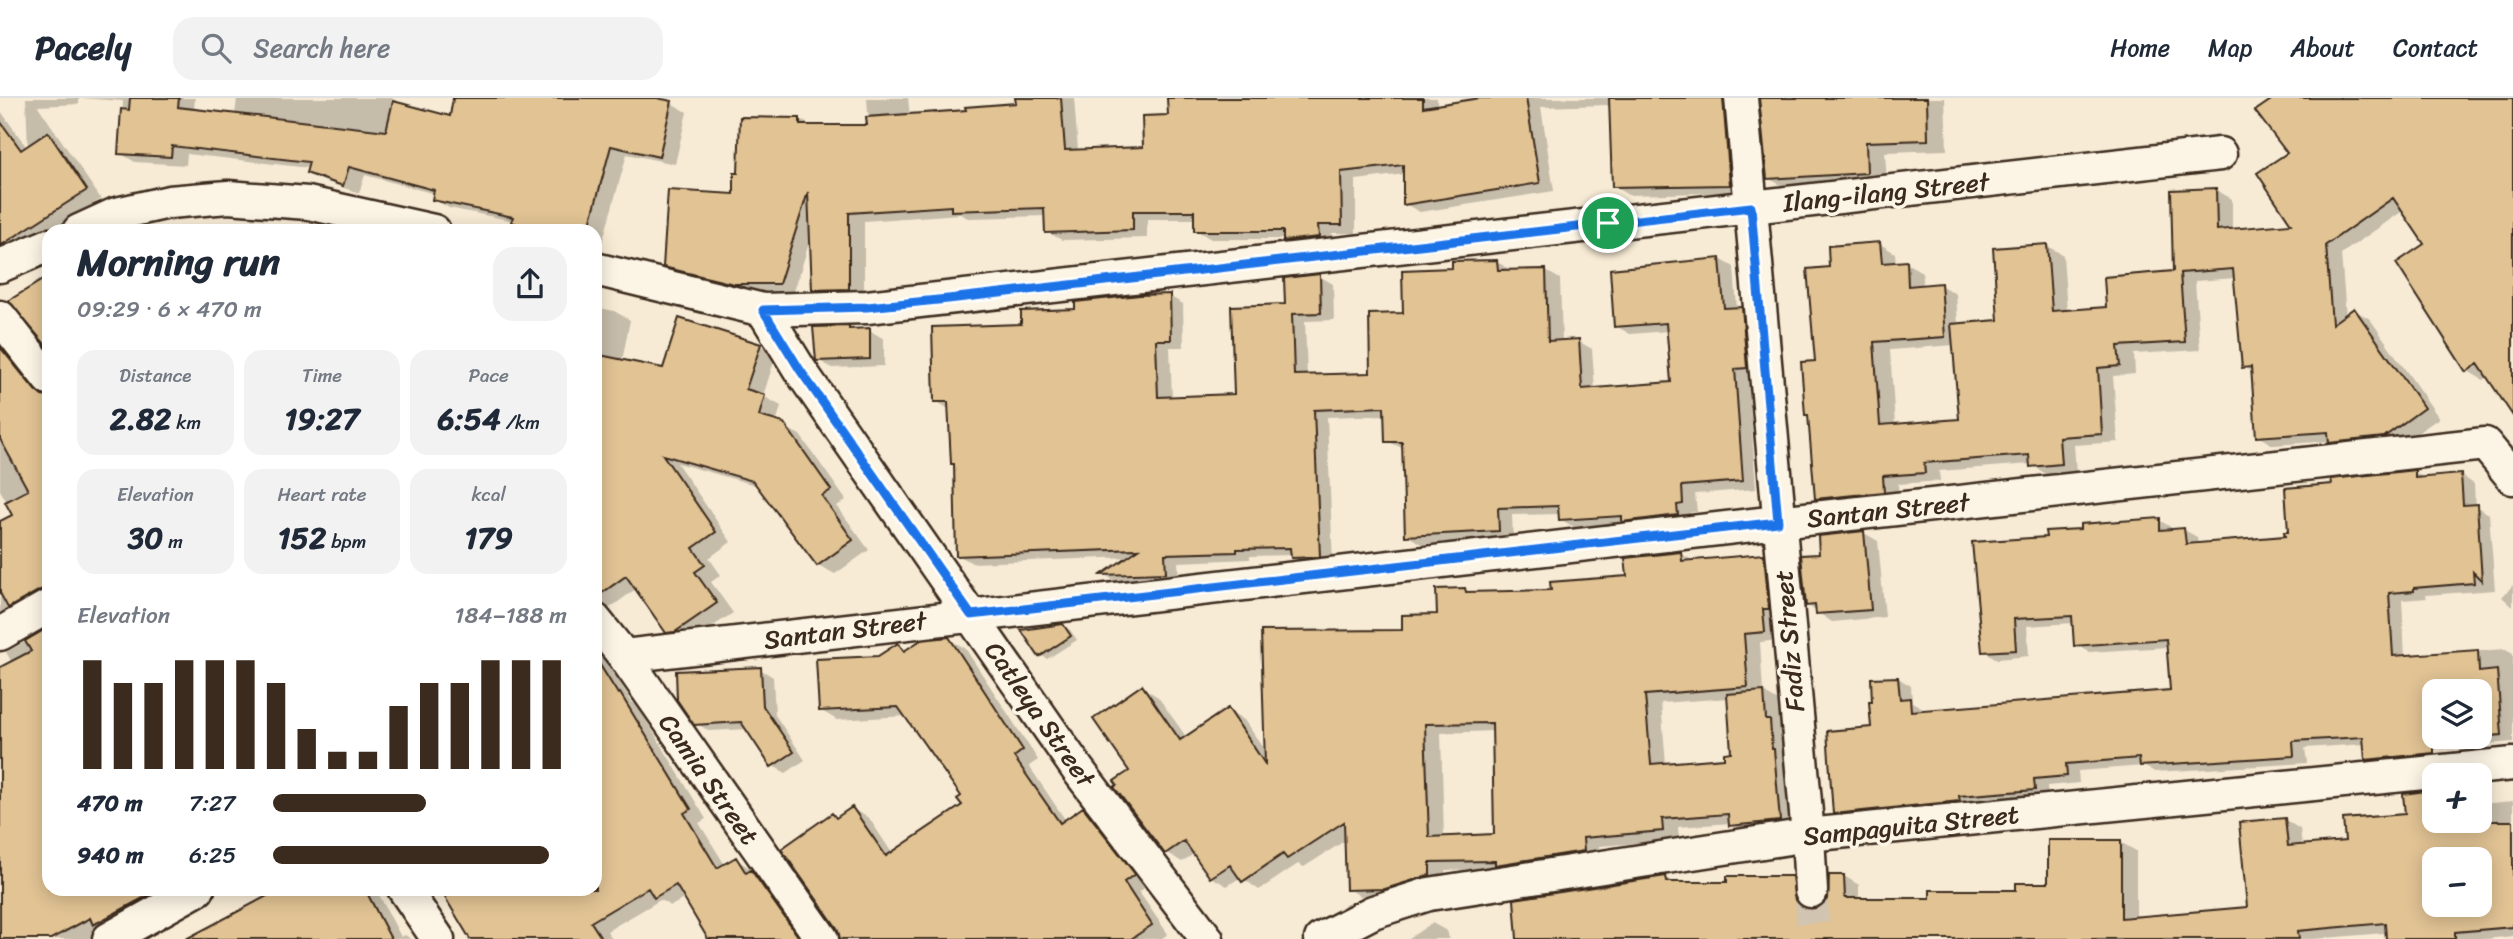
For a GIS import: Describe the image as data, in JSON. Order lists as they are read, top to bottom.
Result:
{
  "streets": {
    "street": [
      "Ilang-ilang Street",
      "Santan Street",
      "Fadiz Street",
      "Catleya Street",
      "Camia Street",
      "Sampaguita Street"
    ]
  },
  "crossings": [
    ["Ilang-ilang Street", "Fadiz Street"],
    ["Ilang-ilang Street", "Catleya Street"],
    ["Santan Street", "Fadiz Street"],
    ["Santan Street", "Catleya Street"],
    ["Santan Street", "Camia Street"],
    ["Fadiz Street", "Sampaguita Street"]
  ],
  "page": {
    "header": "Pacely",
    "search": "Search here",
    "nav": [
      "Home",
      "Map",
      "About",
      "Contact"
    ],
    "heading": ["Morning run", "09:29 · 6 × 470 m"],
    "stats": [
      ["Distance", "2.82 km"],
      ["Time", "19:27"],
      ["Pace", "6:54 /km"],
      ["Elevation", "30 m"],
      ["Heart rate", "152 bpm"],
      ["kcal", "179"]
    ],
    "chart": ["Elevation", "184–188 m"],
    "map_buttons": ["+", "−"],
    "list": [
      {
        "name": "470 m",
        "note": "7:27"
      },
      {
        "name": "940 m",
        "note": "6:25"
      }
    ]
  }
}
